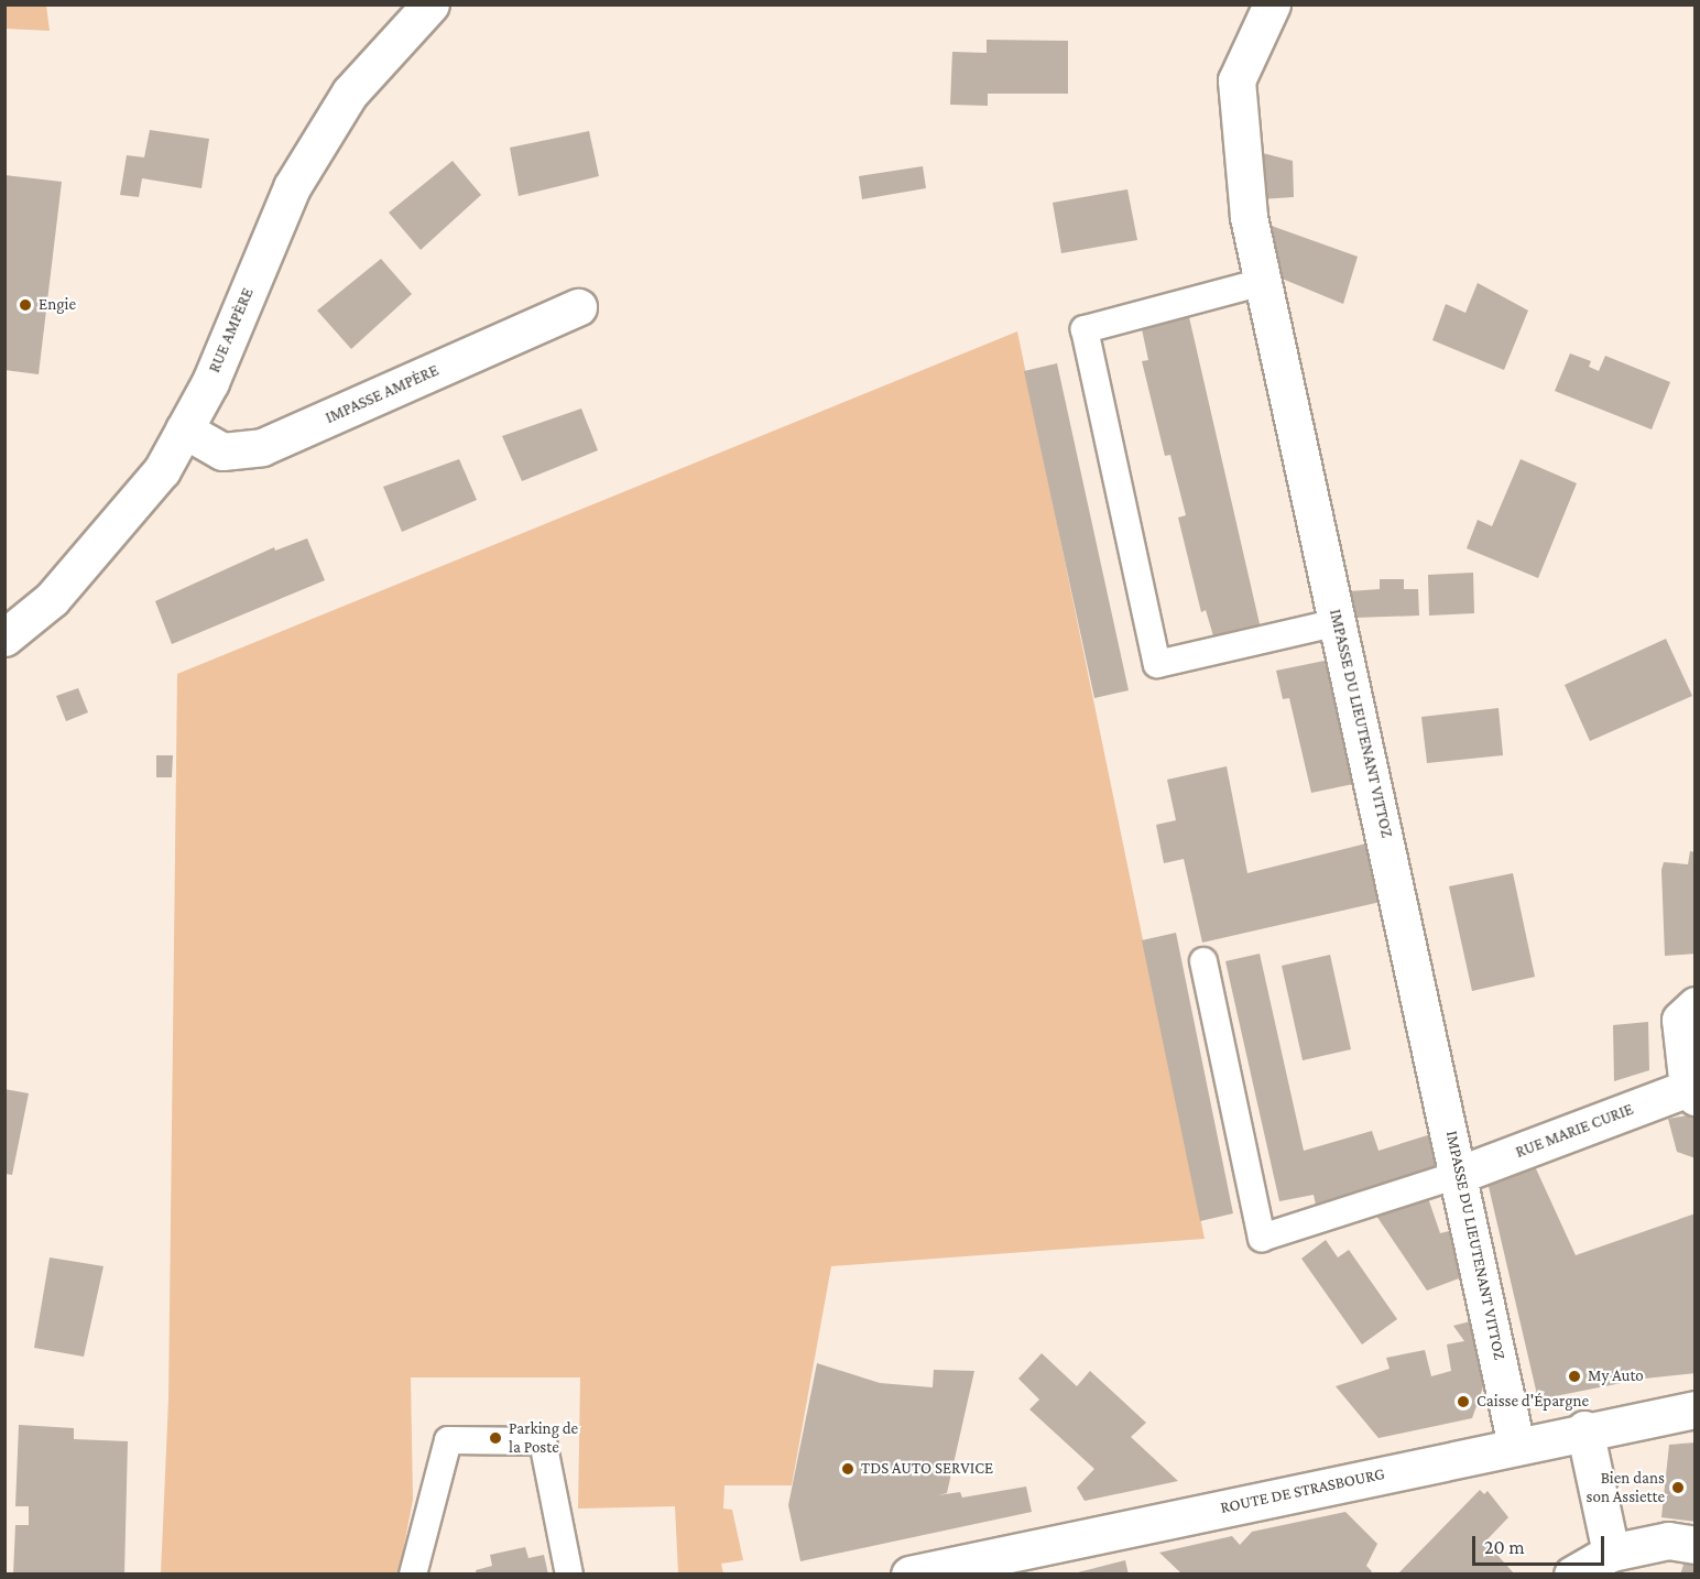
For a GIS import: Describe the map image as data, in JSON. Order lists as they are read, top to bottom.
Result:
{
  "streets": {
    "street": [
      "RUE AMPÈRE",
      "IMPASSE AMPÈRE",
      "IMPASSE DU LIEUTENANT VITTOZ",
      "RUE MARIE CURIE",
      "ROUTE DE STRASBOURG"
    ]
  },
  "crossings": [
    ["RUE AMPÈRE", "IMPASSE AMPÈRE"],
    ["IMPASSE DU LIEUTENANT VITTOZ", "RUE MARIE CURIE"],
    ["IMPASSE DU LIEUTENANT VITTOZ", "ROUTE DE STRASBOURG"]
  ],
  "places": [
    "Engie",
    "My Auto",
    "Caisse d'Épargne",
    "Parking de la Poste",
    "TDS AUTO SERVICE",
    "Bien dans son Assiette"
  ],
  "scale_bar": "20 m"
}
